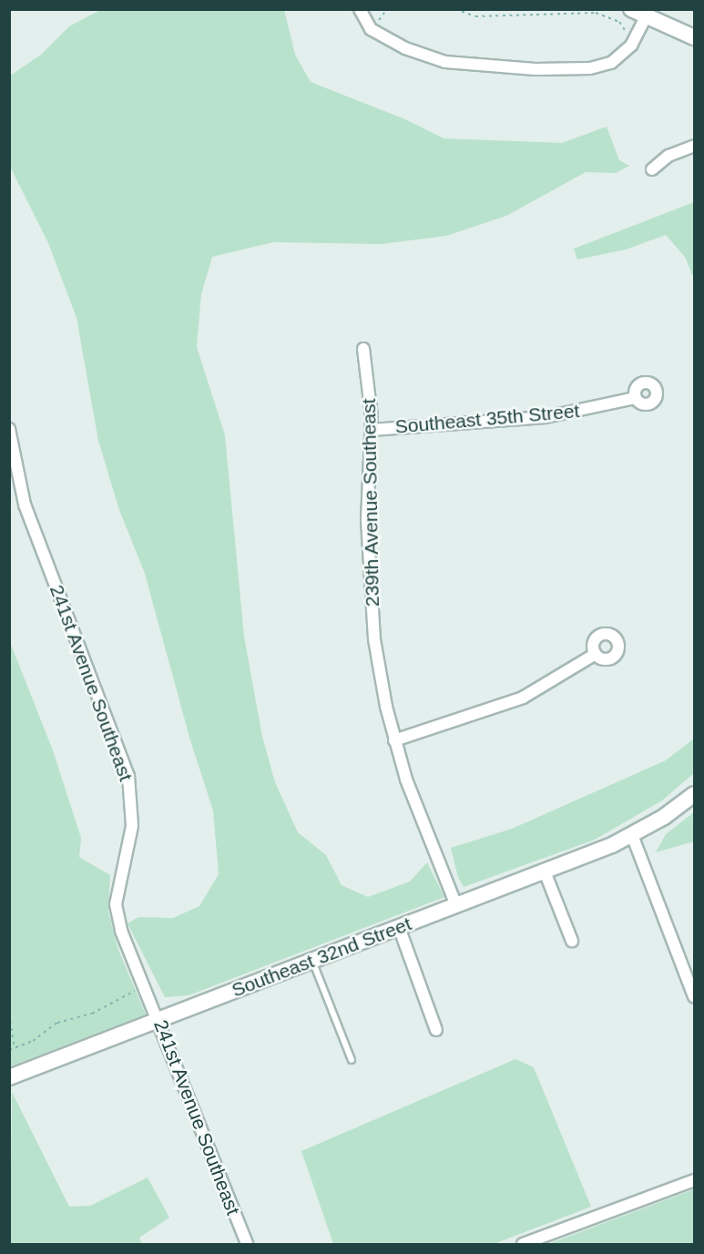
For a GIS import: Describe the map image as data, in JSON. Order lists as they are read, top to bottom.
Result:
{
  "streets": {
    "street": [
      "Southeast 35th Street",
      "239th Avenue Southeast",
      "241st Avenue Southeast",
      "Southeast 32nd Street"
    ]
  },
  "crossings": [
    ["Southeast 35th Street", "239th Avenue Southeast"],
    ["239th Avenue Southeast", "Southeast 32nd Street"],
    ["241st Avenue Southeast", "Southeast 32nd Street"]
  ]
}
